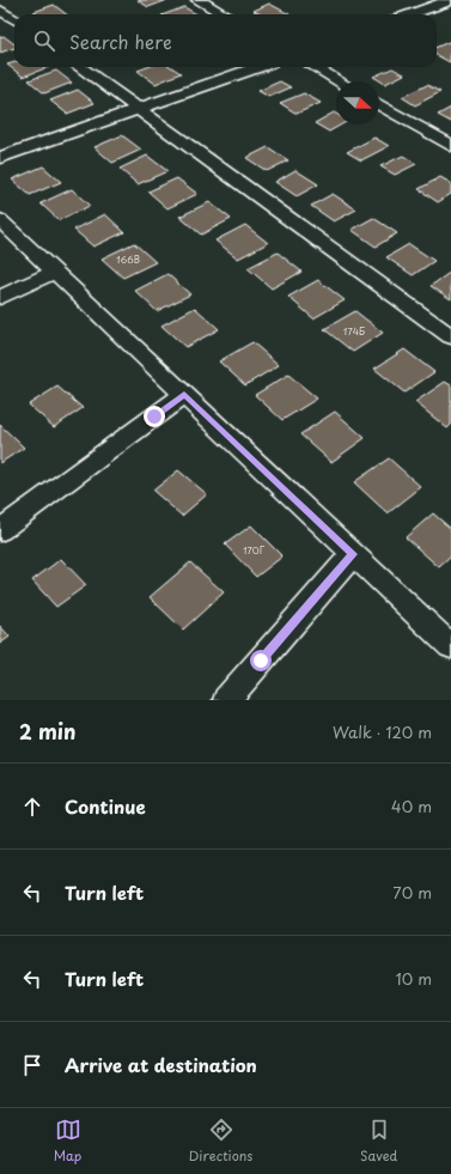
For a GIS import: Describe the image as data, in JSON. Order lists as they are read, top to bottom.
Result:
{
  "house_numbers": ["166В", "174Б", "170Г"],
  "north": "right",
  "page": {
    "search": "Search here",
    "heading": ["2 min", "Walk · 120 m"],
    "list": [
      ["Continue", "40 m"],
      ["Turn left", "70 m"],
      ["Turn left", "10 m"],
      "Arrive at destination"
    ],
    "nav": ["Map", "Directions", "Saved"]
  }
}
